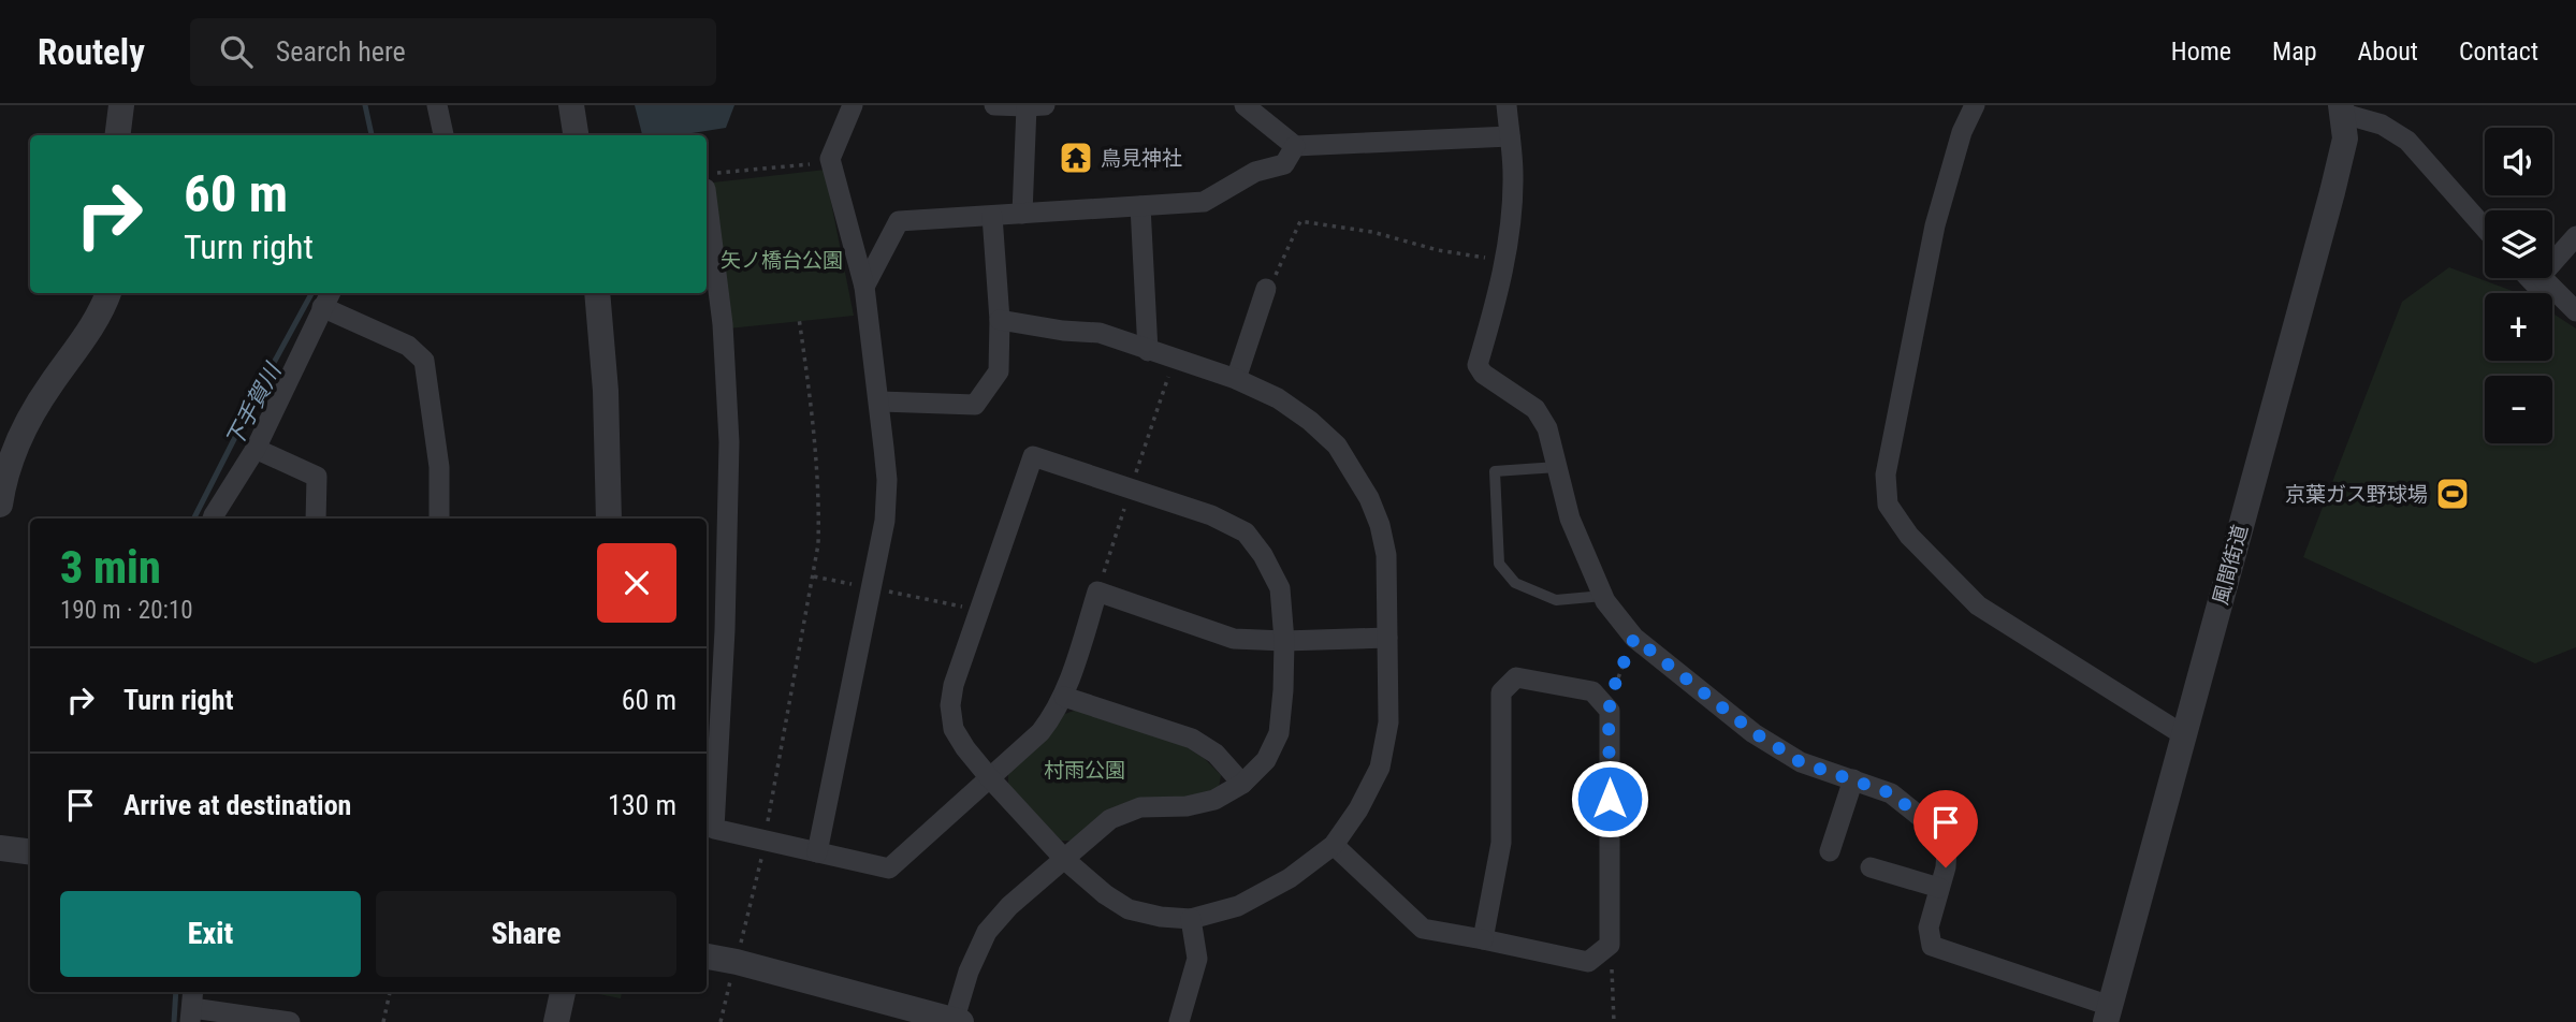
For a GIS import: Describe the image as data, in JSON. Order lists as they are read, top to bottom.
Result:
{
  "streets": {
    "street": ["風間街道"]
  },
  "water": ["下手賀川"],
  "parks": ["矢ノ橋台公園", "村雨公園"],
  "places": {
    "temple": ["鳥見神社"],
    "sports": ["京葉ガス野球場"]
  },
  "page": {
    "header": "Routely",
    "search": "Search here",
    "nav": [
      "Home",
      "Map",
      "About",
      "Contact"
    ],
    "map_buttons": ["+", "−"],
    "turn": ["60 m", "Turn right"],
    "heading": ["3 min", "190 m · 20:10"],
    "list": [
      {
        "name": "Turn right",
        "value": "60 m"
      },
      {
        "name": "Arrive at destination",
        "value": "130 m"
      }
    ],
    "buttons": ["Exit", "Share"]
  }
}
